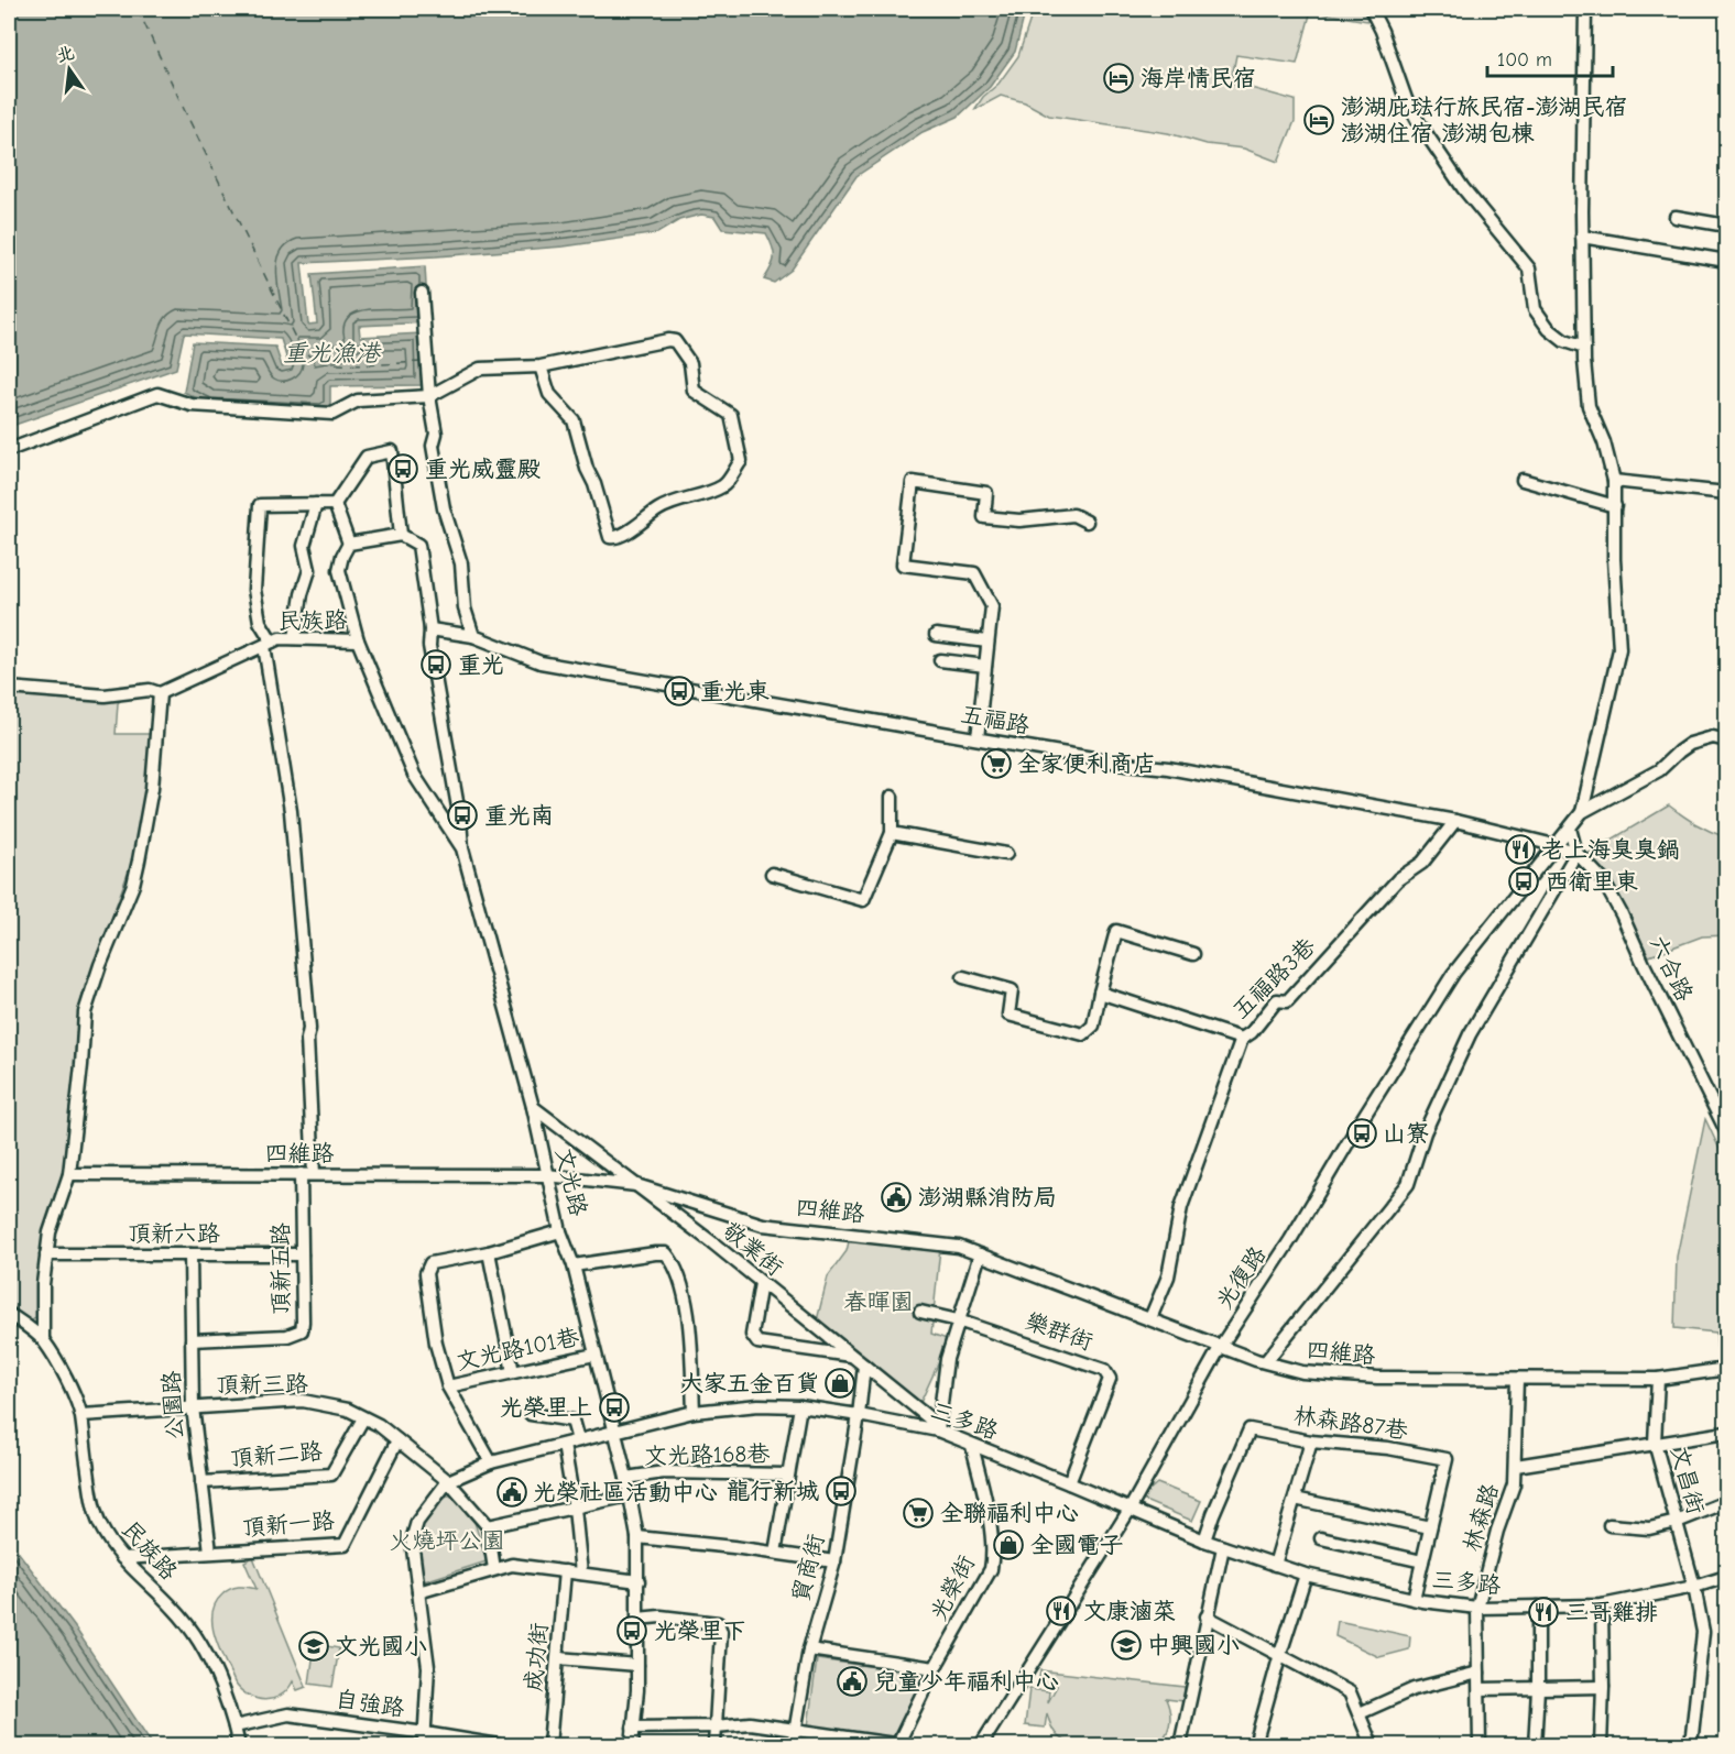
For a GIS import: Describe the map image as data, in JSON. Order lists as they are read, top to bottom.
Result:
{
  "streets": {
    "street": [
      "民族路",
      "五福路",
      "六合路",
      "五福路3巷",
      "四維路",
      "文光路",
      "頂新六路",
      "敬業街",
      "頂新五路",
      "光復路",
      "樂群街",
      "文光路101巷",
      "頂新三路",
      "公園路",
      "三多路",
      "林森路87巷",
      "頂新二路",
      "文光路168巷",
      "文昌街",
      "林森路",
      "頂新一路",
      "貿商街",
      "光榮街",
      "成功街",
      "自強路"
    ]
  },
  "crossings": [
    ["民族路", "文光路"],
    ["民族路", "頂新三路"],
    ["民族路", "頂新一路"],
    ["民族路", "自強路"],
    ["五福路", "六合路"],
    ["五福路", "五福路3巷"],
    ["五福路", "文光路"],
    ["五福路", "光復路"],
    ["六合路", "光復路"],
    ["五福路3巷", "四維路"],
    ["四維路", "文光路"],
    ["四維路", "敬業街"],
    ["四維路", "頂新五路"],
    ["四維路", "光復路"],
    ["四維路", "文昌街"],
    ["四維路", "林森路"],
    ["文光路", "敬業街"],
    ["文光路", "文光路101巷"],
    ["文光路", "三多路"],
    ["文光路", "文光路168巷"],
    ["頂新六路", "頂新五路"],
    ["頂新六路", "公園路"],
    ["敬業街", "三多路"],
    ["敬業街", "貿商街"],
    ["頂新五路", "公園路"],
    ["光復路", "三多路"],
    ["樂群街", "三多路"],
    ["頂新三路", "公園路"],
    ["頂新三路", "三多路"],
    ["頂新三路", "頂新二路"],
    ["頂新三路", "頂新一路"],
    ["公園路", "頂新二路"],
    ["公園路", "頂新一路"],
    ["三多路", "林森路87巷"],
    ["三多路", "文昌街"],
    ["三多路", "林森路"],
    ["三多路", "貿商街"],
    ["三多路", "光榮街"],
    ["三多路", "自強路"]
  ],
  "water": ["重光漁港"],
  "parks": ["春暉園", "火燒坪公園"],
  "places": {
    "hotel": ["海岸情民宿", "澎湖庇琺行旅民宿-澎湖民宿 澎湖住宿 澎湖包棟"],
    "bus stop": [
      "重光威靈殿",
      "重光",
      "重光東",
      "重光南",
      "西衛里東",
      "山寮",
      "光榮里上",
      "龍行新城",
      "光榮里下"
    ],
    "supermarket": ["全家便利商店", "全聯福利中心"],
    "restaurant": ["老上海臭臭鍋", "文康滷菜", "三哥雞排"],
    "public building": ["澎湖縣消防局", "光榮社區活動中心", "兒童少年福利中心"],
    "shop": ["大家五金百貨", "全國電子"],
    "school or university": ["中興國小", "文光國小"]
  },
  "scale_bar": "100 m",
  "north": "top"
}
